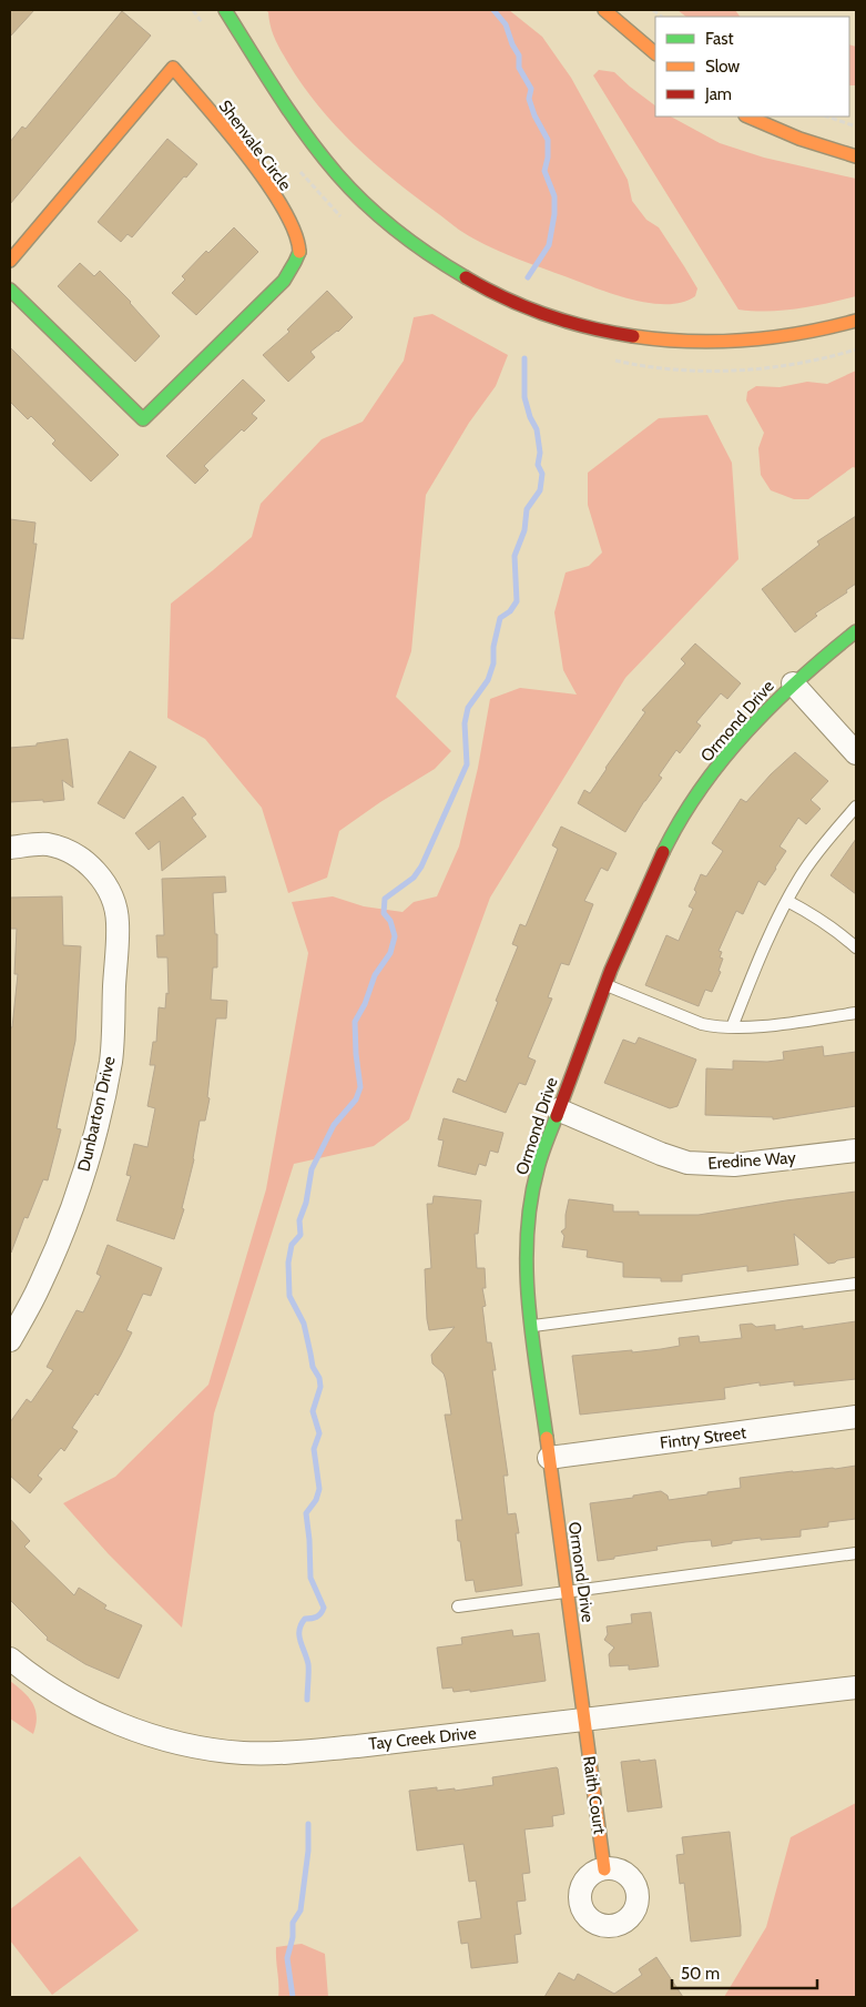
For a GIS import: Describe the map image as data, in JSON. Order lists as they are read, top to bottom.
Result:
{
  "streets": {
    "street": [
      "Shenvale Circle",
      "Ormond Drive",
      "Dunbarton Drive",
      "Eredine Way",
      "Fintry Street",
      "Tay Creek Drive",
      "Raith Court"
    ]
  },
  "crossings": [
    ["Ormond Drive", "Eredine Way"],
    ["Ormond Drive", "Fintry Street"],
    ["Ormond Drive", "Tay Creek Drive"],
    ["Ormond Drive", "Raith Court"],
    ["Tay Creek Drive", "Raith Court"]
  ],
  "legend": ["Fast", "Slow", "Jam"],
  "scale_bar": "50 m"
}
